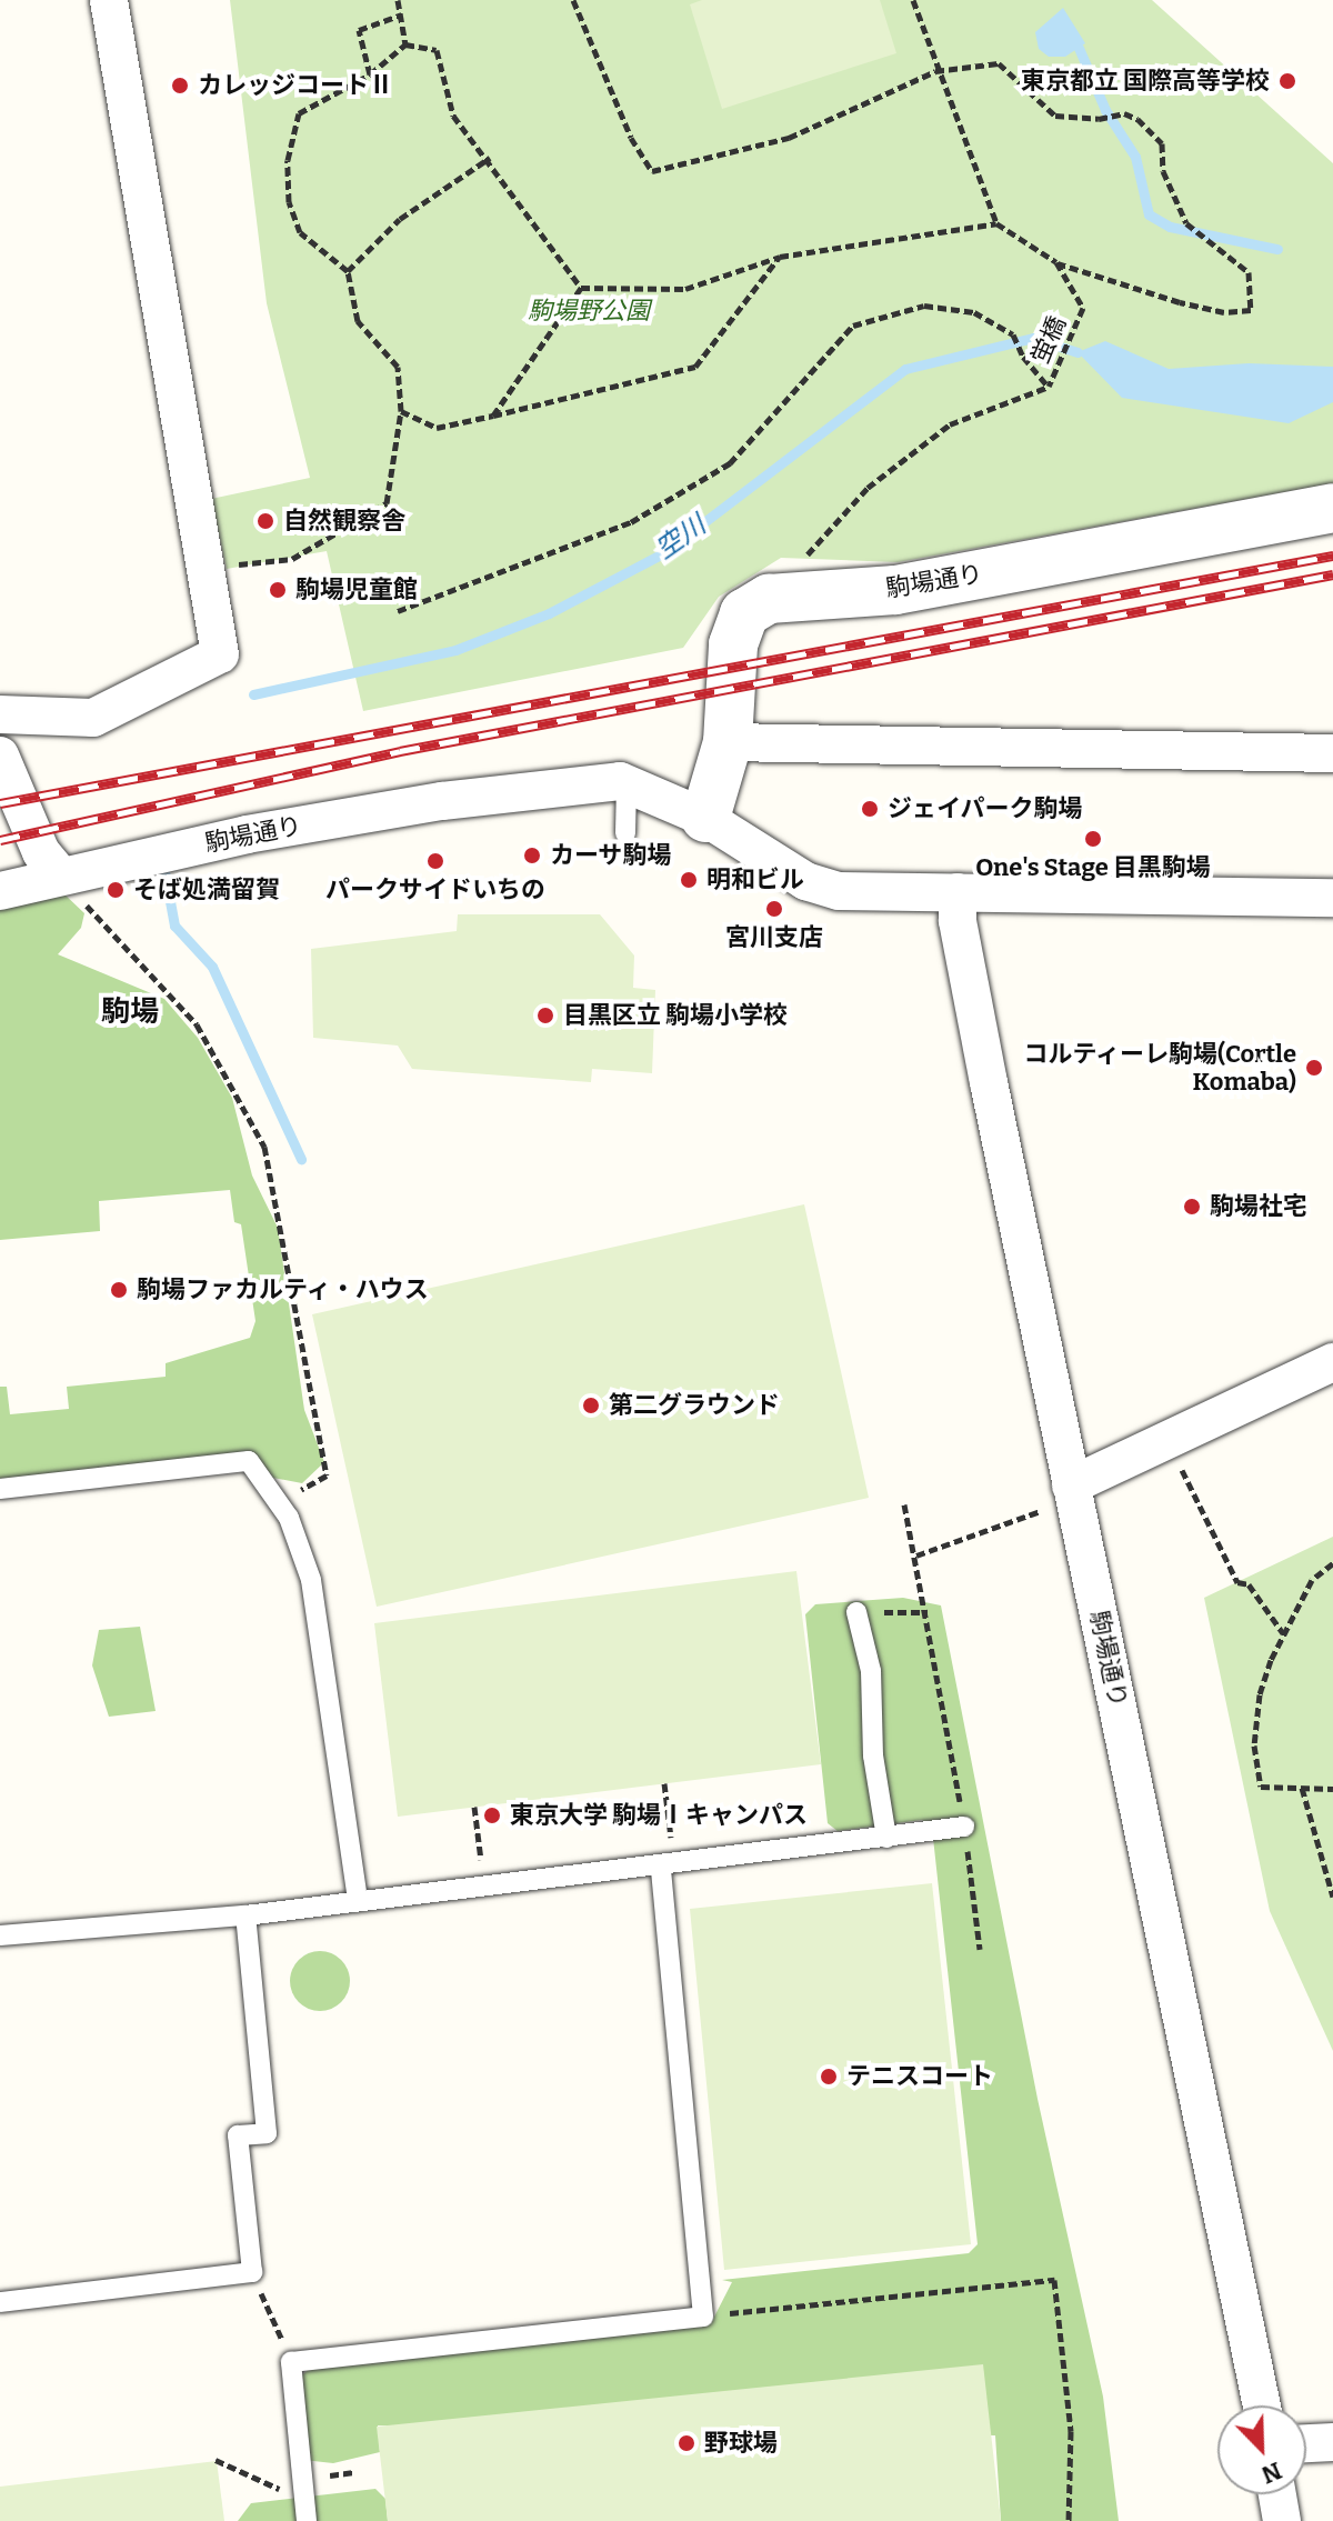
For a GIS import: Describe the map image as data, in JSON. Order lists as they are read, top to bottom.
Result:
{
  "streets": {
    "street": ["駒場通り"],
    "path": ["蛍橋"]
  },
  "districts": ["駒場"],
  "water": ["空川"],
  "parks": ["駒場野公園"],
  "places": [
    "東京都立 国際高等学校",
    "カレッジコートⅡ",
    "自然観察舎",
    "駒場児童館",
    "ジェイパーク駒場",
    "One's Stage 目黒駒場",
    "カーサ駒場",
    "パークサイドいちの",
    "明和ビル",
    "そば処満留賀",
    "宮川支店",
    "目黒区立 駒場小学校",
    "コルティーレ駒場(Cortle Komaba)",
    "駒場社宅",
    "駒場ファカルティ・ハウス",
    "第二グラウンド",
    "東京大学 駒場Ⅰキャンパス",
    "テニスコート",
    "野球場"
  ],
  "north": "bottom right"
}
